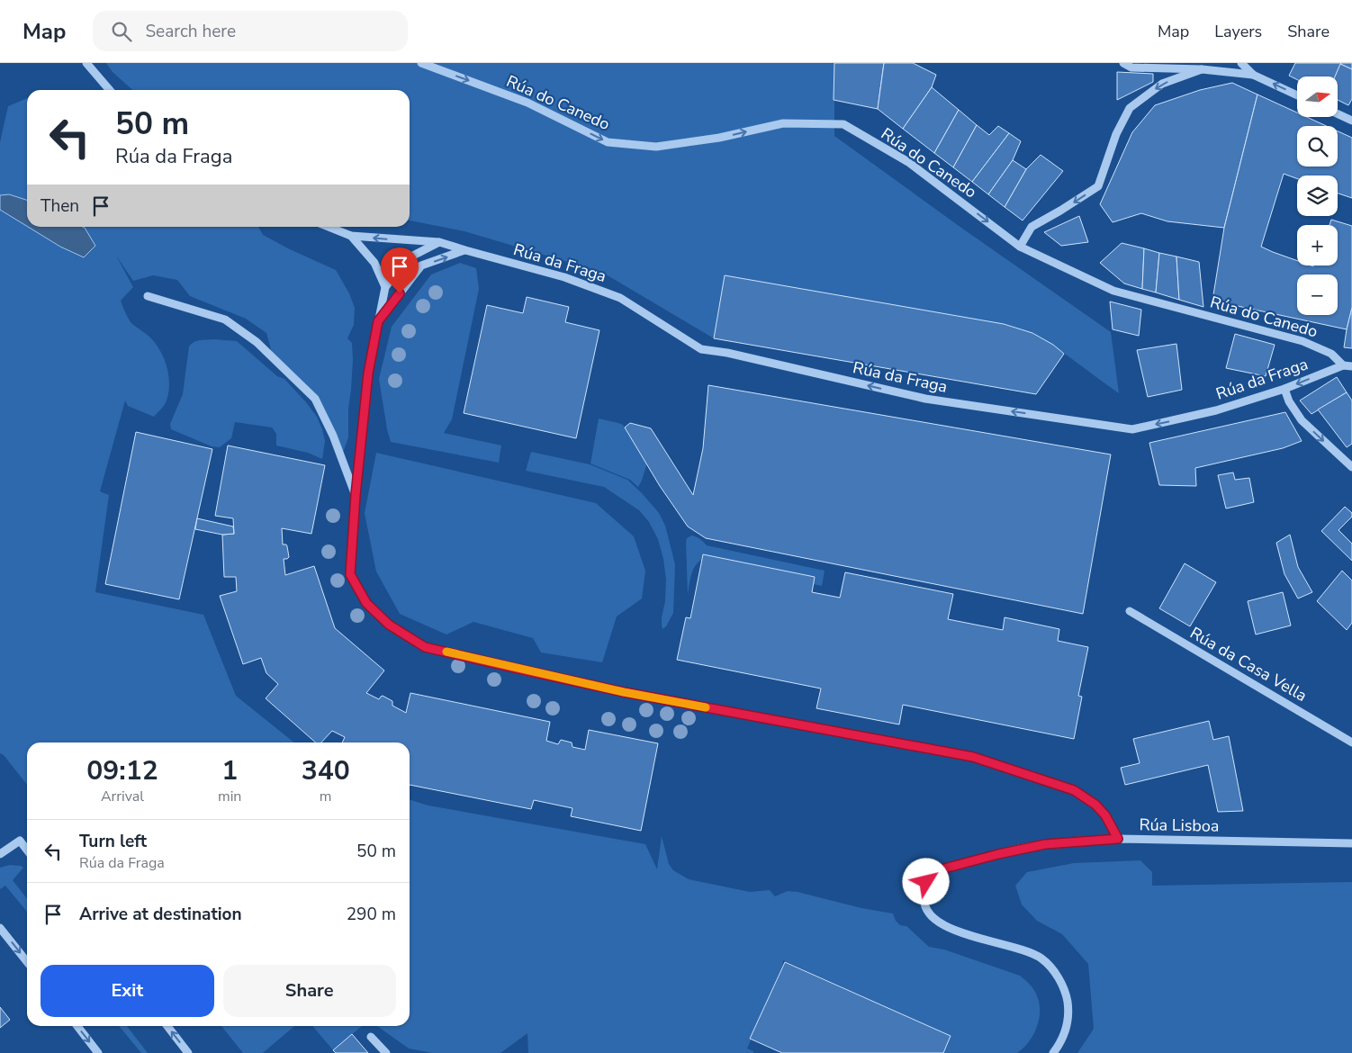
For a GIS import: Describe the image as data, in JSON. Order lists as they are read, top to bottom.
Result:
{
  "streets": {
    "street": [
      "Rúa do Canedo",
      "Rúa da Fraga",
      "Rúa da Casa Vella",
      "Rúa Lisboa"
    ]
  },
  "crossings": [
    ["Rúa do Canedo", "Rúa da Fraga"]
  ],
  "one_way": ["Rúa do Canedo", "Rúa da Fraga"],
  "north": "right",
  "page": {
    "header": "Map",
    "search": "Search here",
    "nav": ["Map", "Layers", "Share"],
    "map_buttons": ["+", "−"],
    "turn": ["50 m", "Rúa da Fraga"],
    "then": "Then",
    "eta": [
      "09:12",
      "Arrival",
      "1",
      "min",
      "340",
      "m"
    ],
    "list": [
      {
        "name": "Turn left",
        "note": "Rúa da Fraga",
        "value": "50 m"
      },
      {
        "name": "Arrive at destination",
        "value": "290 m"
      }
    ],
    "buttons": ["Exit", "Share"]
  }
}
